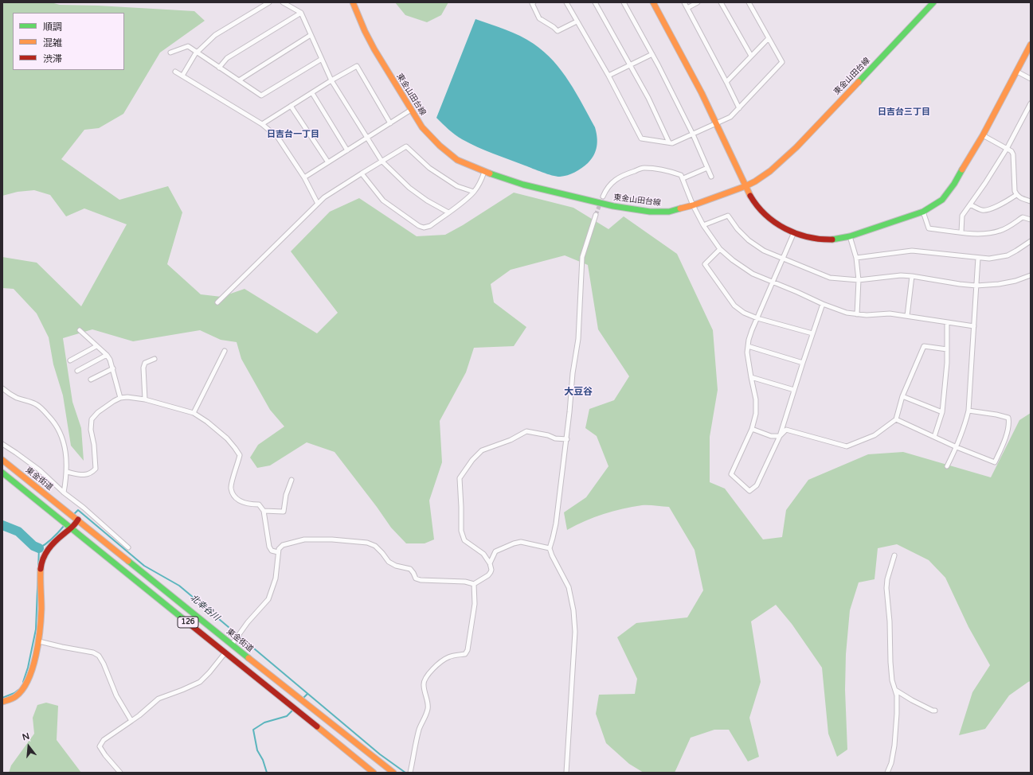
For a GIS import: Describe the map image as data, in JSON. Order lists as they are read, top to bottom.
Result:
{
  "streets": {
    "main road": ["東金山田台線", "東金街道", "126"]
  },
  "districts": ["日吉台三丁目", "日吉台一丁目", "大豆谷"],
  "water": ["北幸谷川"],
  "legend": ["順調", "混雑", "渋滞"],
  "north": "top"
}
